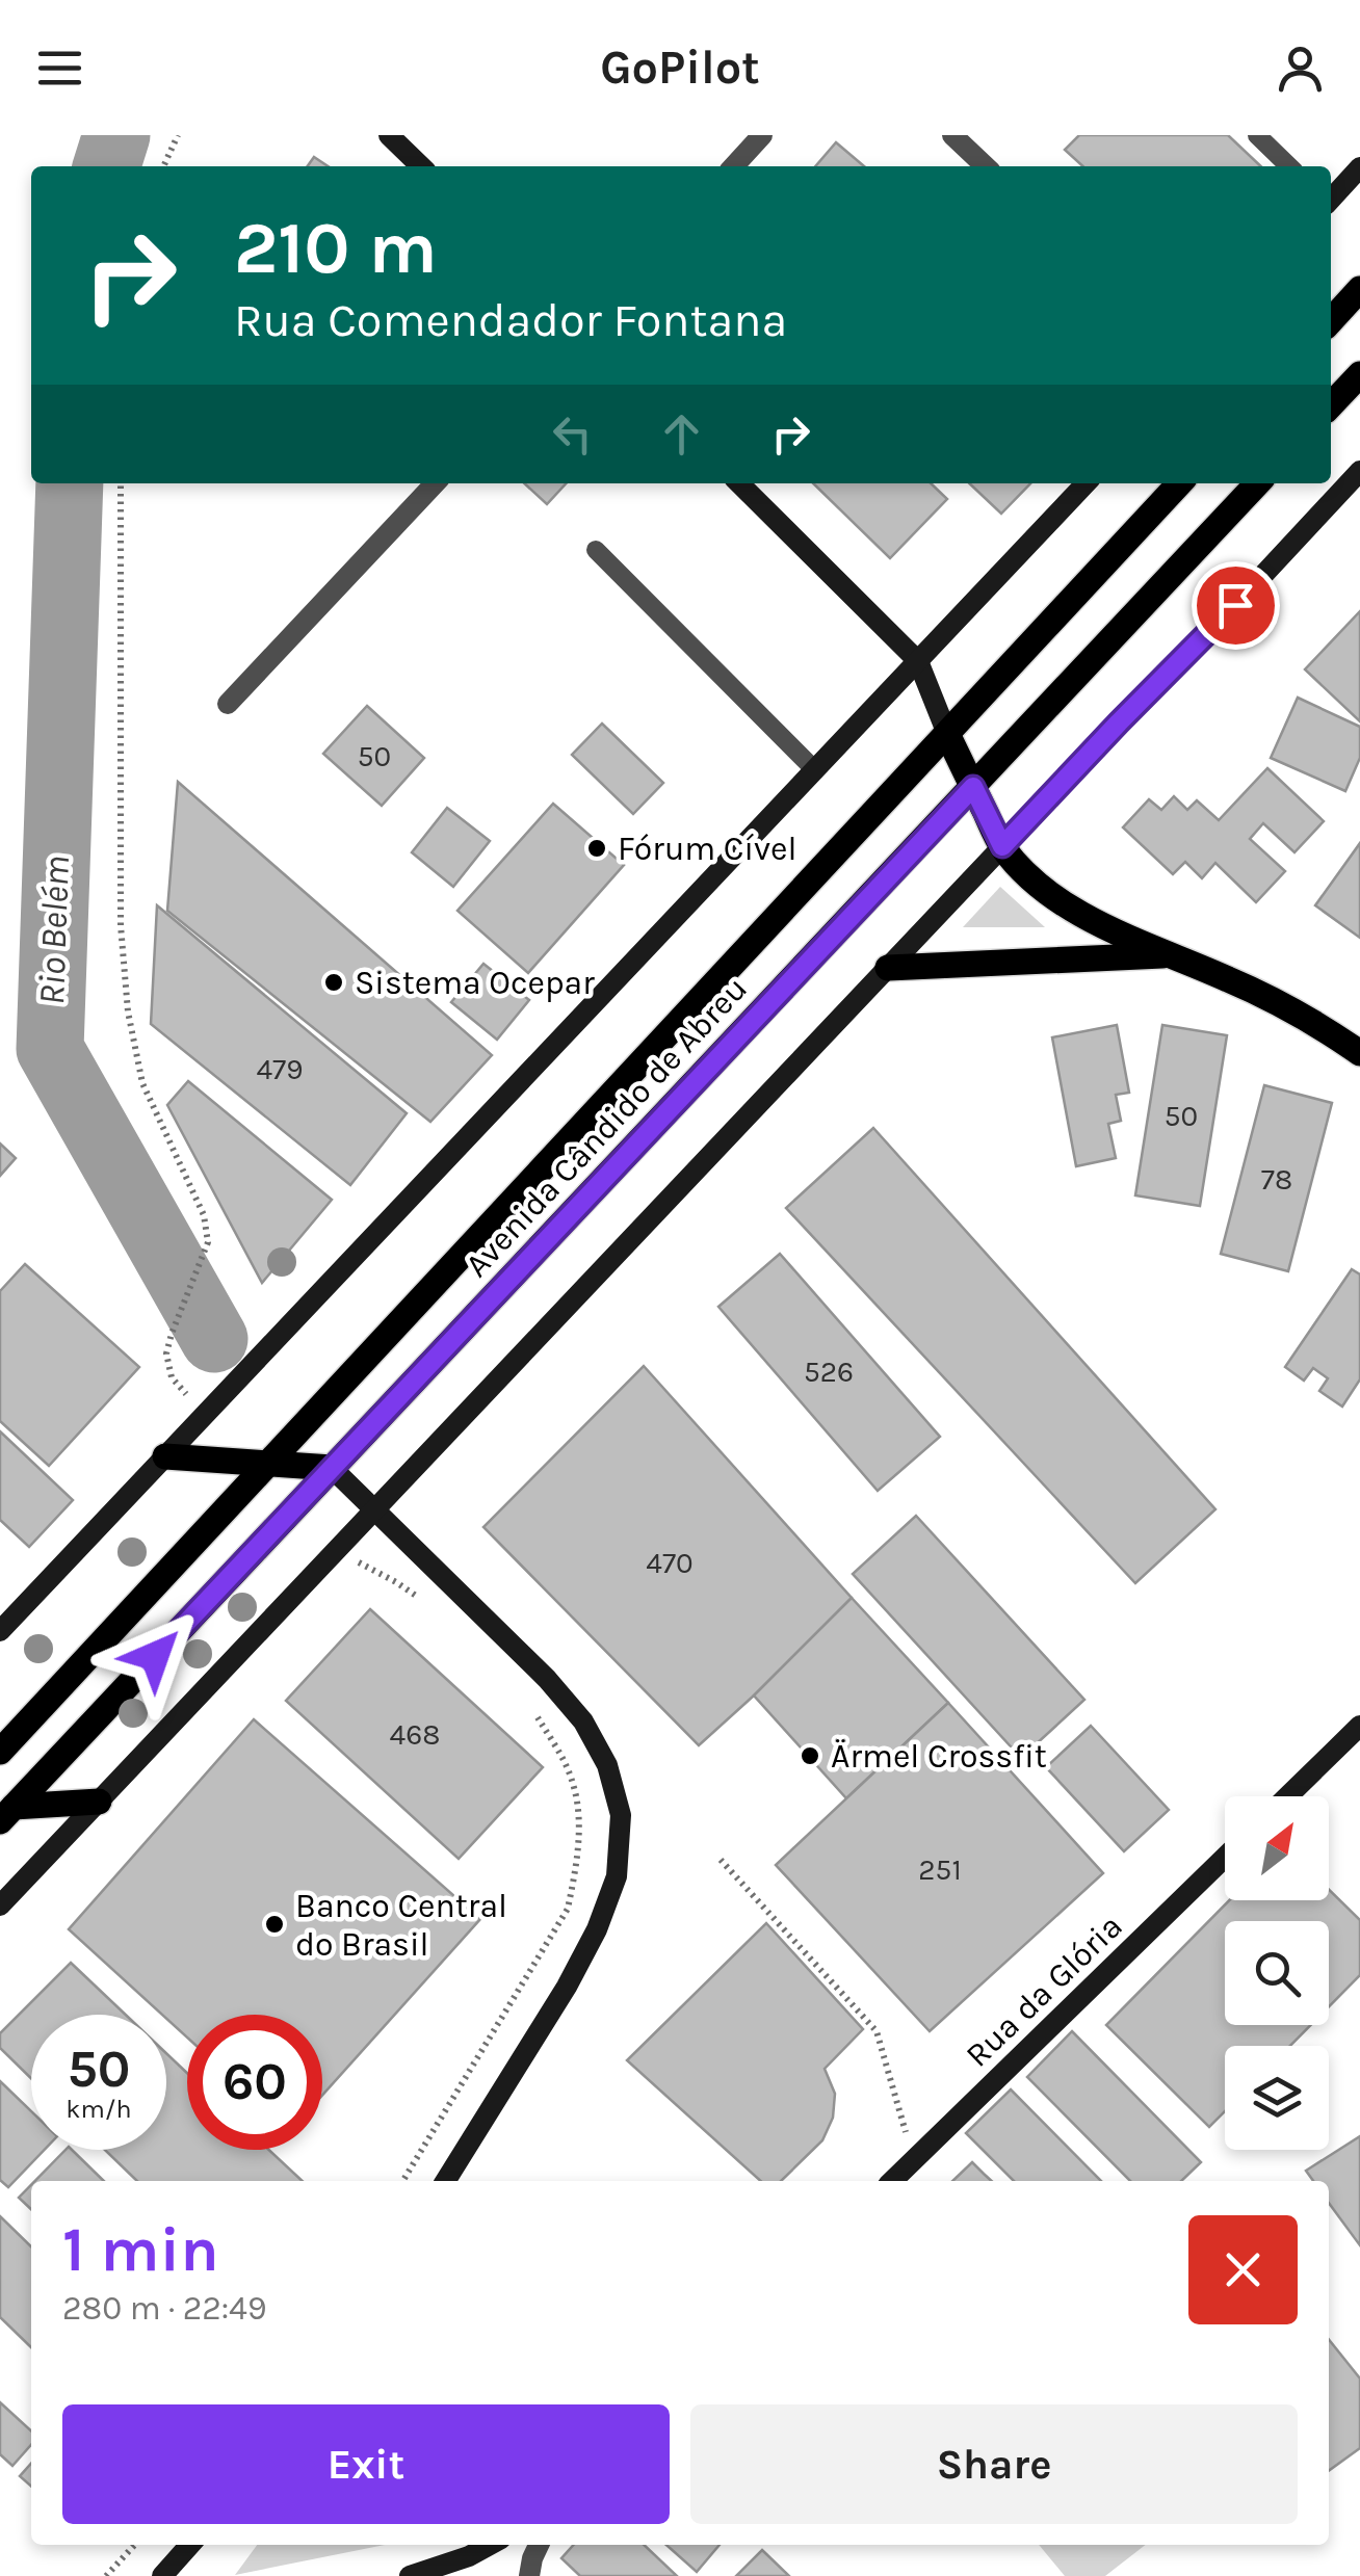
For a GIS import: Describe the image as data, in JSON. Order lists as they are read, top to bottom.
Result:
{
  "streets": {
    "main road": ["Avenida Cândido de Abreu"],
    "street": ["Rua da Glória"]
  },
  "water": ["Rio Belém"],
  "places": [
    "Fórum Cível",
    "Sistema Ocepar",
    "Ärmel Crossfit",
    "Banco Central do Brasil"
  ],
  "house_numbers": [
    "50",
    "479",
    "50",
    "78",
    "526",
    "470",
    "468",
    "251"
  ],
  "north": "top right",
  "page": {
    "header": "GoPilot",
    "turn": ["210 m", "Rua Comendador Fontana"],
    "speed": "50 km/h",
    "limit": "60",
    "heading": ["1 min", "280 m · 22:49"],
    "buttons": ["Exit", "Share"]
  }
}
